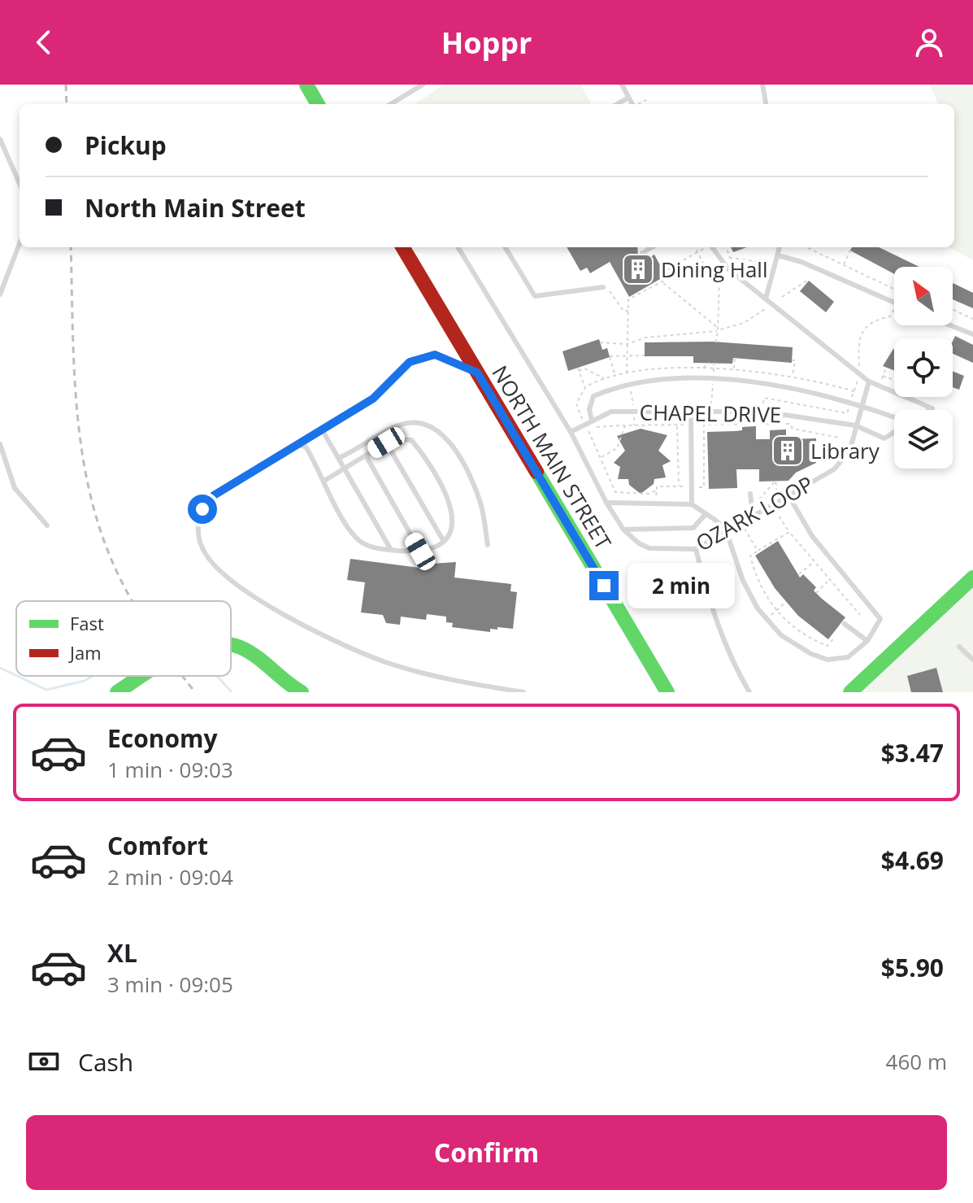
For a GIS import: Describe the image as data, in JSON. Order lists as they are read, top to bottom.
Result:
{
  "streets": {
    "main road": ["NORTH MAIN STREET"],
    "lane": ["CHAPEL DRIVE", "OZARK LOOP"]
  },
  "crossings": [
    ["CHAPEL DRIVE", "OZARK LOOP"]
  ],
  "places": {
    "building": ["Dining Hall", "Library"]
  },
  "legend": ["Fast", "Jam"],
  "north": "top left",
  "page": {
    "header": "Hoppr",
    "banner": ["Pickup", "North Main Street"],
    "bubble": "2 min",
    "list": [
      {
        "name": "Economy",
        "note": "1 min · 09:03",
        "value": "$3.47"
      },
      {
        "name": "Comfort",
        "note": "2 min · 09:04",
        "value": "$4.69"
      },
      {
        "name": "XL",
        "note": "3 min · 09:05",
        "value": "$5.90"
      }
    ],
    "pay": ["Cash", "460 m"],
    "buttons": "Confirm"
  }
}
